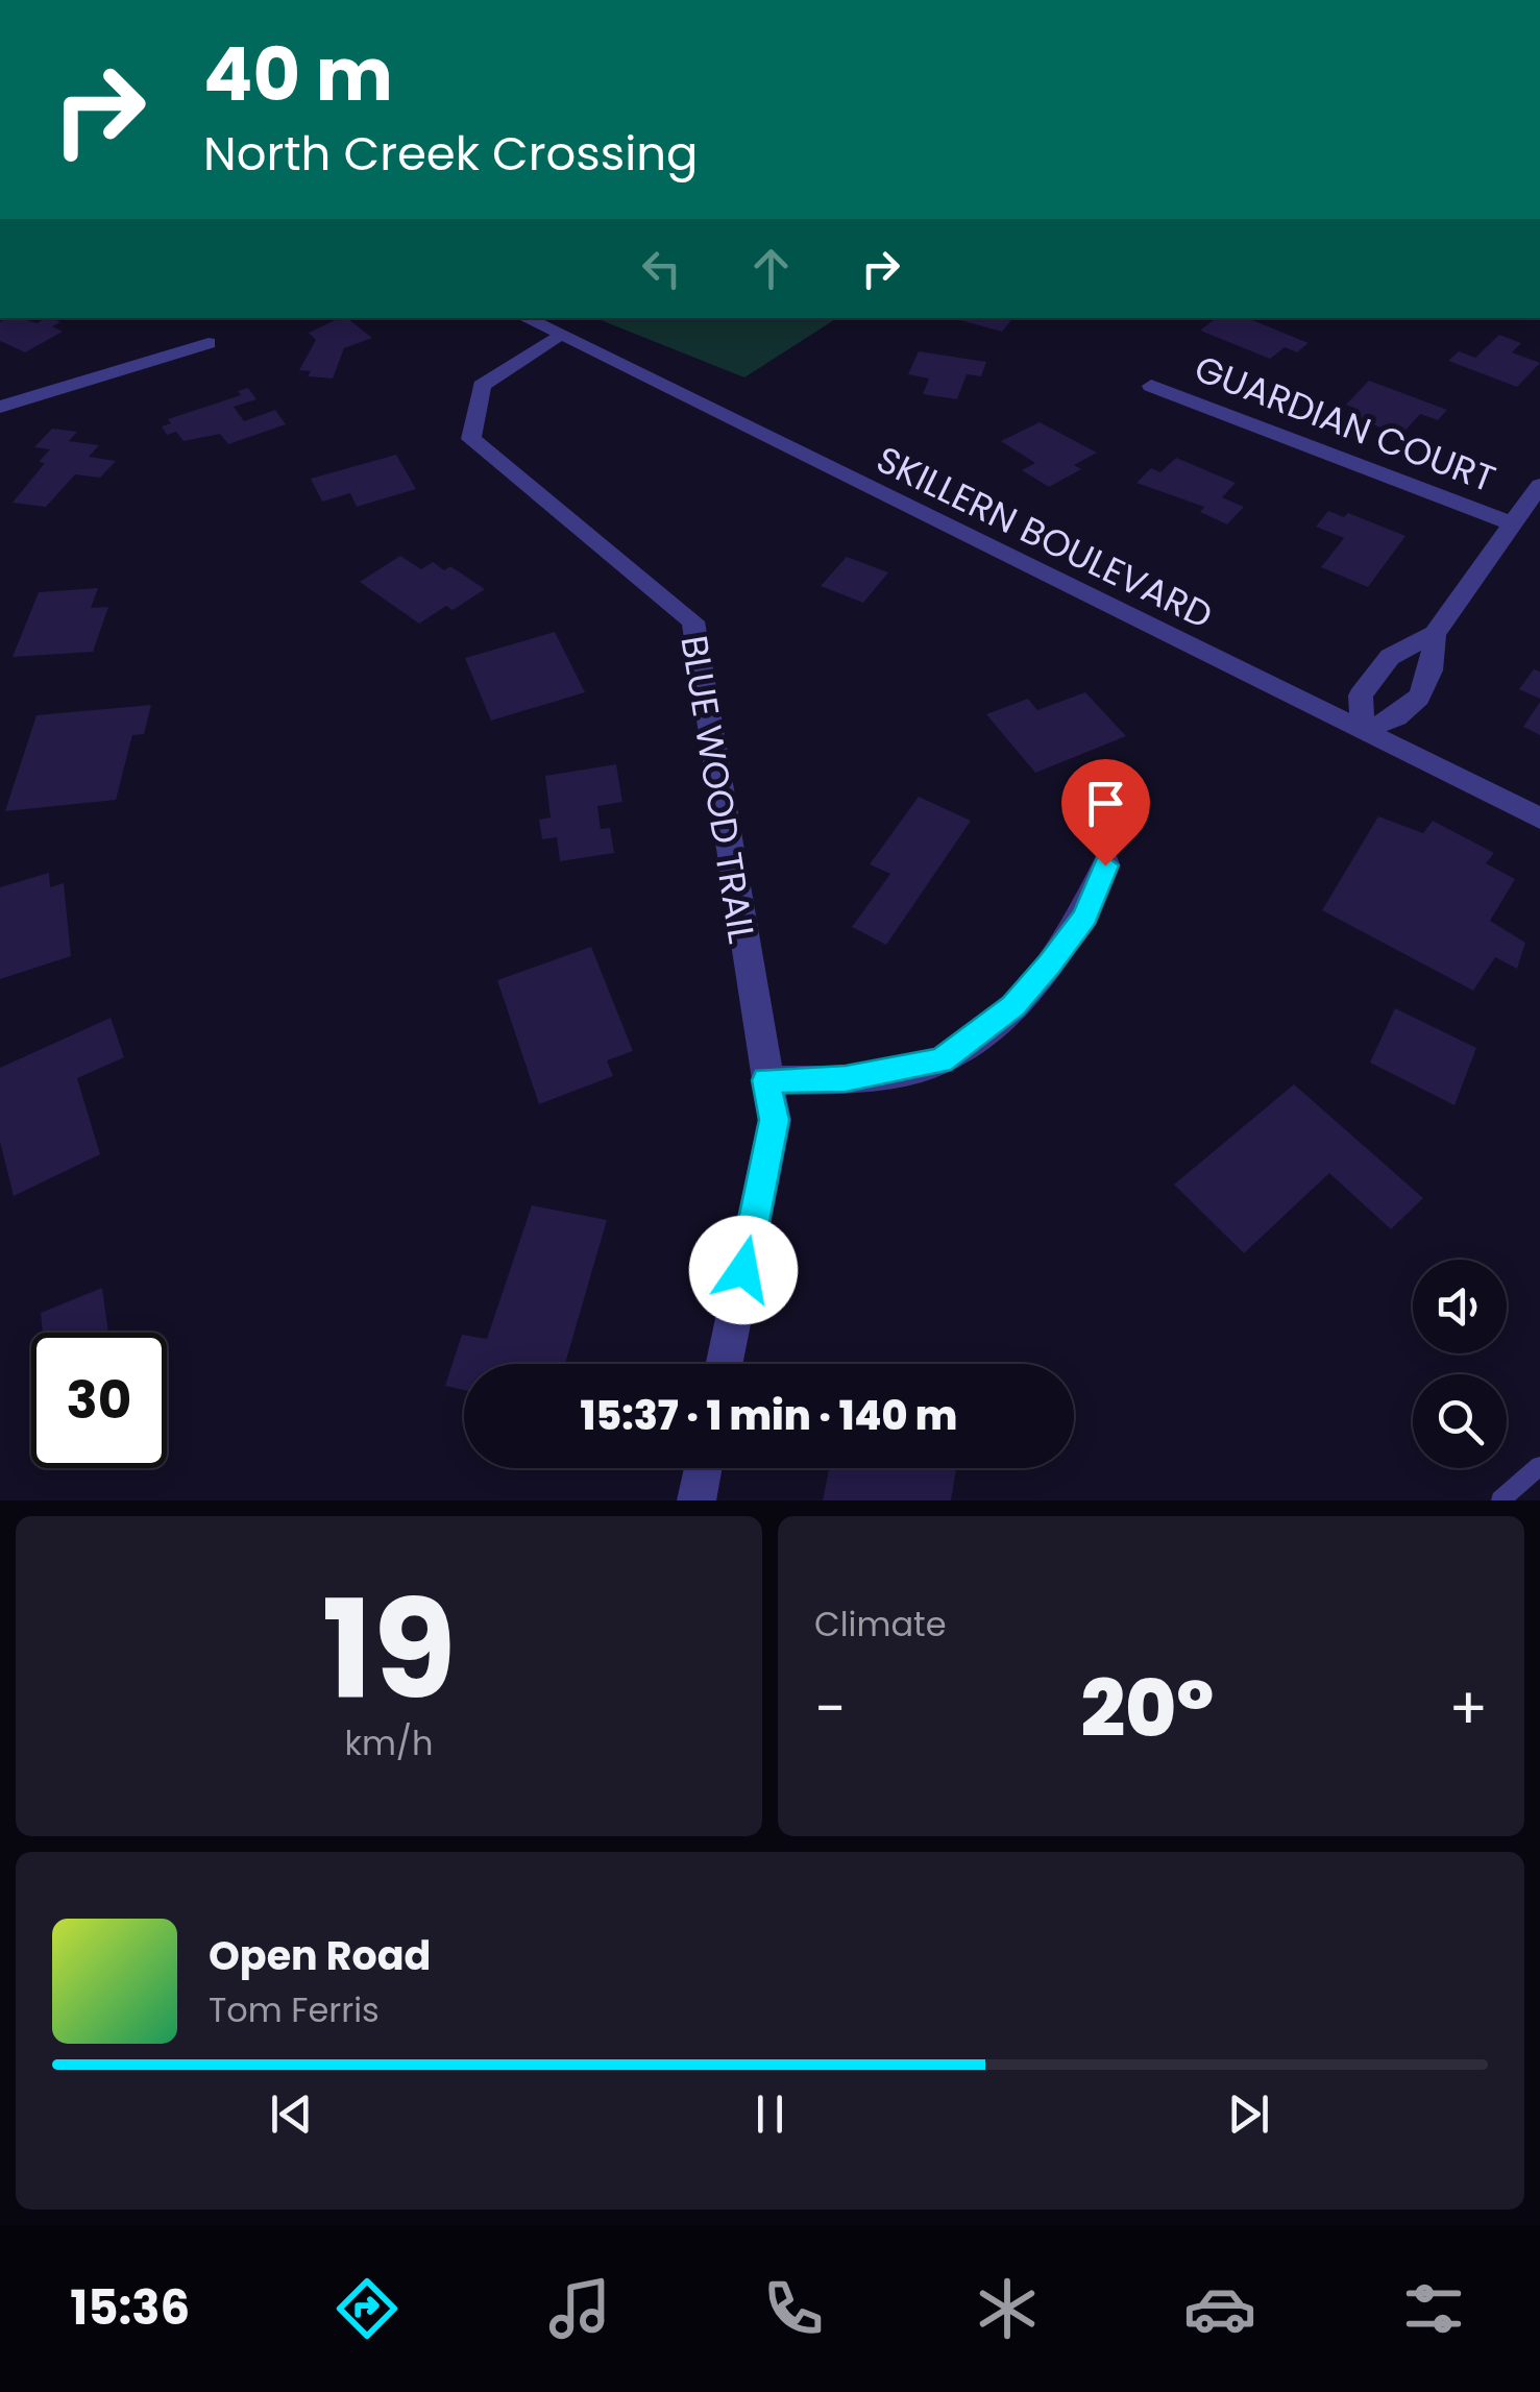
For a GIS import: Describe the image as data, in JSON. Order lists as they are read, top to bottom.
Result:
{
  "streets": {
    "street": ["GUARDIAN COURT", "SKILLERN BOULEVARD", "BLUE WOOD TRAIL"]
  },
  "crossings": [
    ["SKILLERN BOULEVARD", "BLUE WOOD TRAIL"]
  ],
  "page": {
    "turn": ["40 m", "North Creek Crossing"],
    "limit": "30",
    "trip": "15:37 · 1 min · 140 m",
    "tile": [
      ["19", "km/h"],
      "Climate"
    ],
    "heat": ["−", "20°", "+"],
    "song": ["Open Road", "Tom Ferris"],
    "tabs": "15:36"
  }
}
